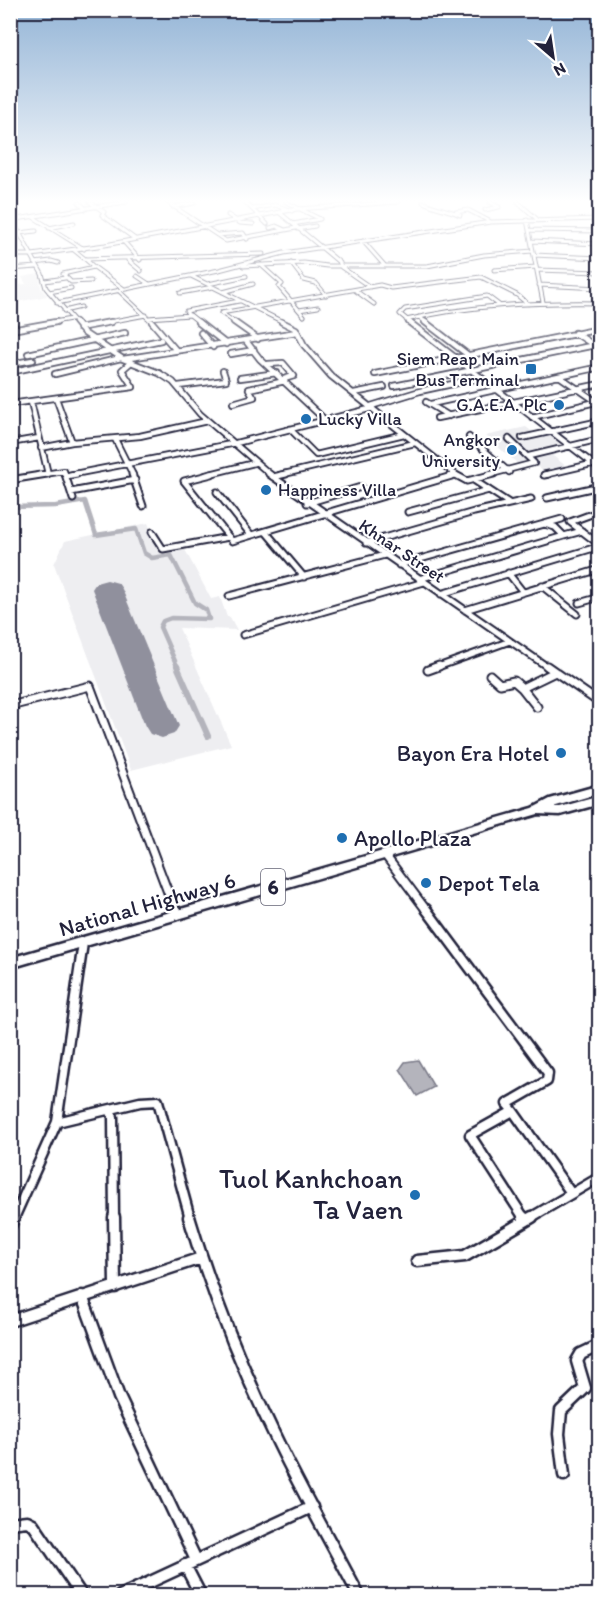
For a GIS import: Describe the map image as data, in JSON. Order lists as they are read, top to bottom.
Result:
{
  "streets": {
    "highway": ["6", "National Highway 6"],
    "street": ["Khnar Street"]
  },
  "places": {
    "transit": ["Siem Reap Main Bus Terminal"],
    "other": [
      "G.A.E.A. Plc",
      "Lucky Villa",
      "Angkor University",
      "Happiness Villa",
      "Bayon Era Hotel",
      "Apollo Plaza",
      "Depot Tela",
      "Tuol Kanhchoan Ta Vaen"
    ]
  },
  "north": "bottom right"
}
